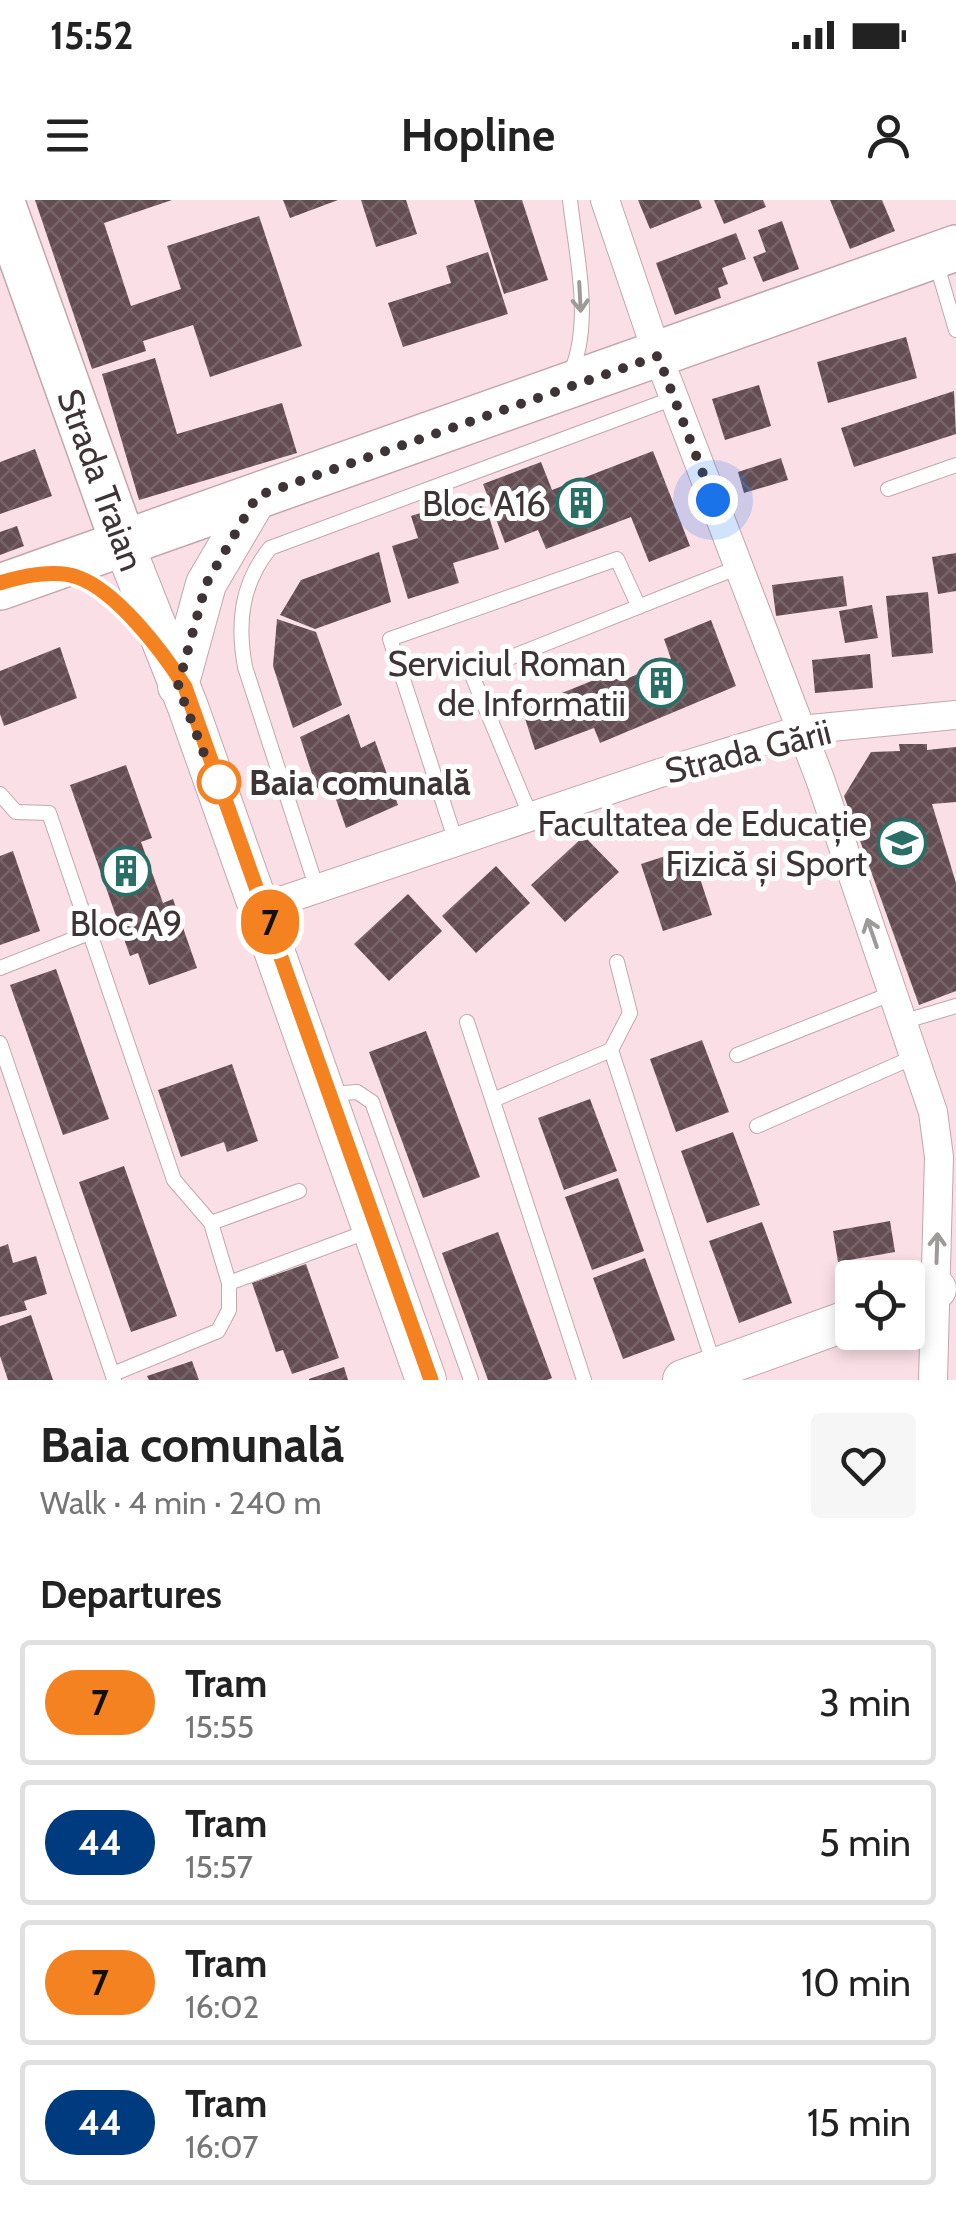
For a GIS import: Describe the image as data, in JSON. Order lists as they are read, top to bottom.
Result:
{
  "streets": {
    "main road": ["Strada Traian"],
    "street": ["Strada Gării"]
  },
  "crossings": [
    ["Strada Traian", "Strada Gării"]
  ],
  "places": {
    "building": ["Bloc A16", "Serviciul Roman de Informatii", "Bloc A9"],
    "other": ["Baia comunală"],
    "school or university": ["Facultatea de Educație Fizică și Sport"]
  },
  "lines": ["tram line 7"],
  "page": {
    "status": "15:52",
    "header": "Hopline",
    "on_map": "7",
    "heading": [
      ["Baia comunală", "Walk · 4 min · 240 m"],
      "Departures"
    ],
    "list": [
      {
        "mark": "7",
        "name": "Tram",
        "note": "15:55",
        "value": "3 min"
      },
      {
        "mark": "44",
        "name": "Tram",
        "note": "15:57",
        "value": "5 min"
      },
      {
        "mark": "7",
        "name": "Tram",
        "note": "16:02",
        "value": "10 min"
      },
      {
        "mark": "44",
        "name": "Tram",
        "note": "16:07",
        "value": "15 min"
      }
    ]
  }
}
